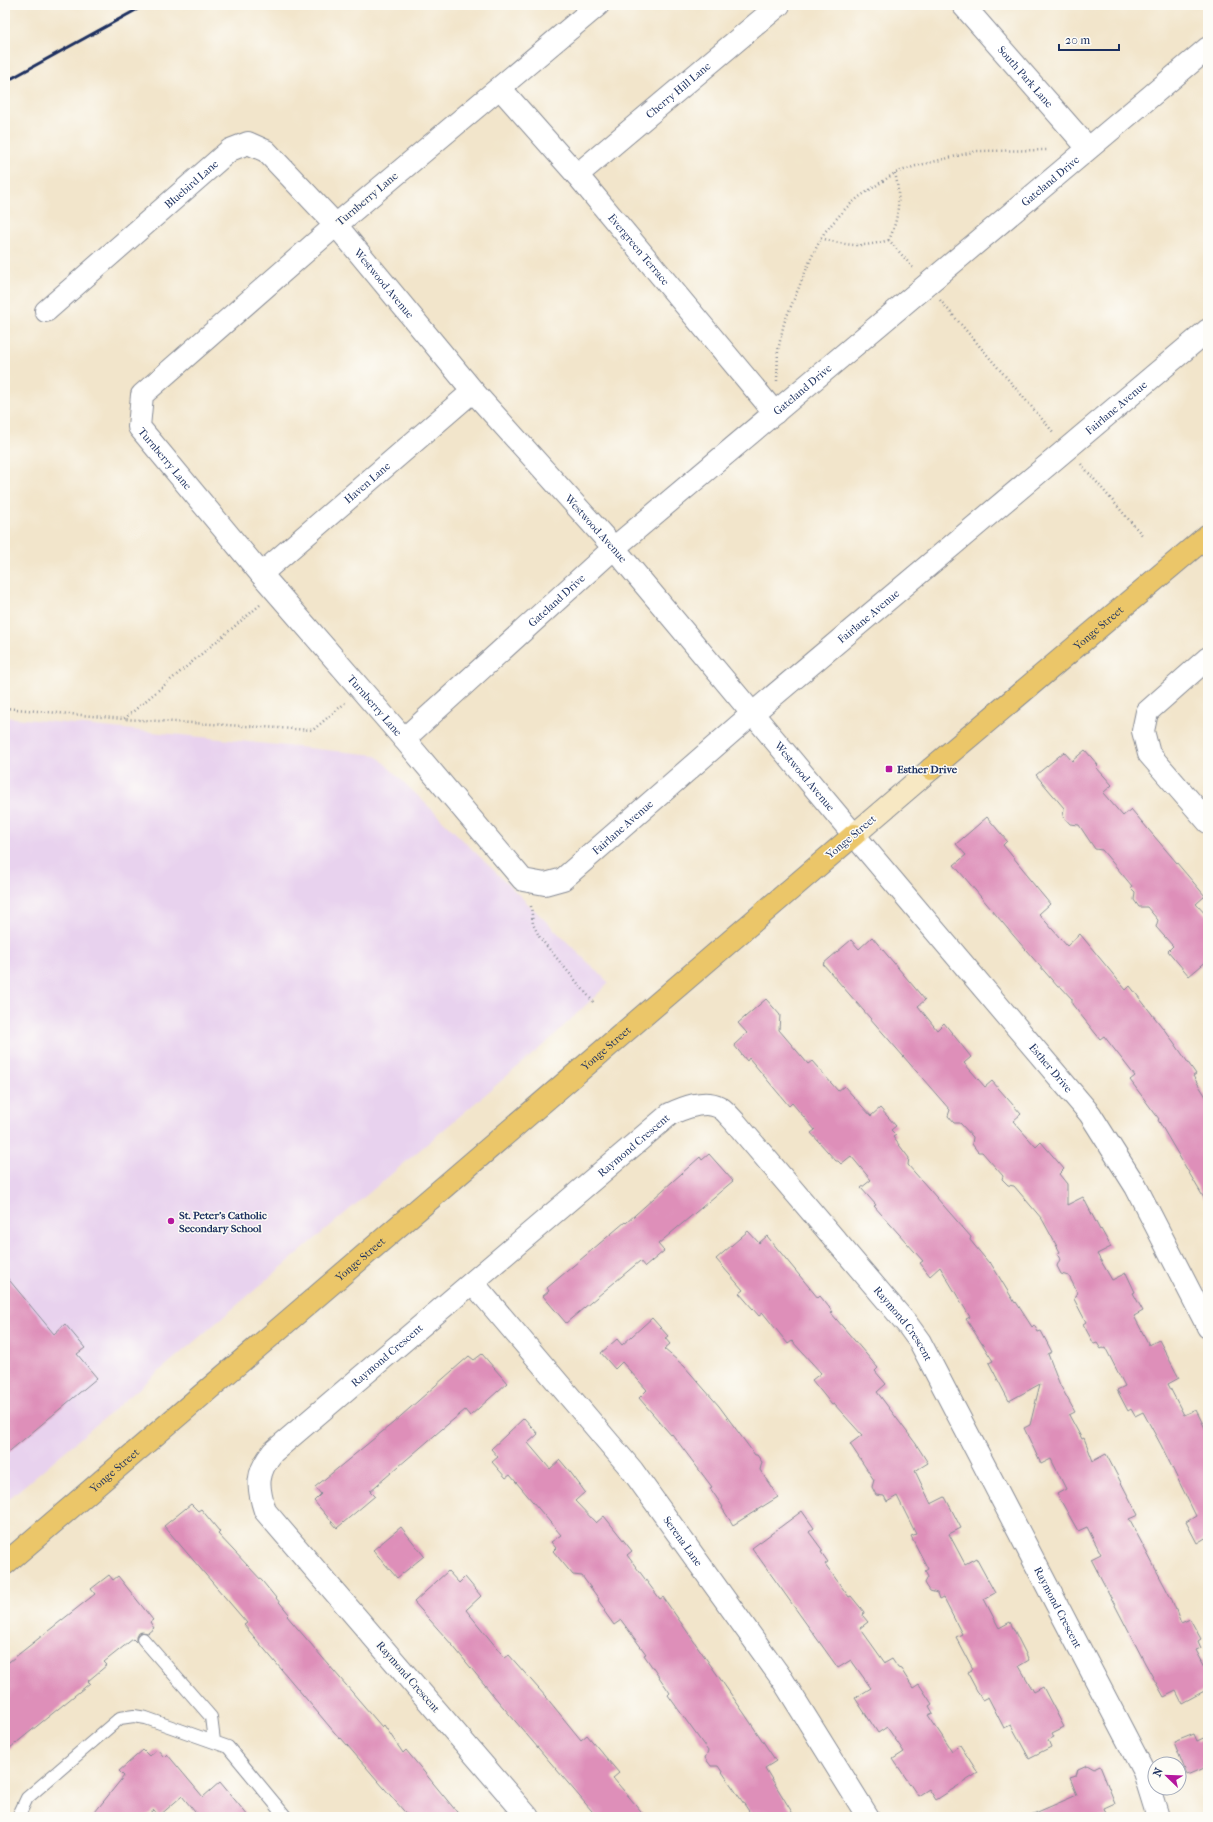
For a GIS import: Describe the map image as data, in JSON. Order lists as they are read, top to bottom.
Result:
{
  "streets": {
    "main road": ["Yonge Street"],
    "street": [
      "South Park Lane",
      "Cherry Hill Lane",
      "Gateland Drive",
      "Bluebird Lane",
      "Turnberry Lane",
      "Evergreen Terrace",
      "Westwood Avenue",
      "Fairlane Avenue",
      "Haven Lane",
      "Esther Drive",
      "Raymond Crescent",
      "Serena Lane"
    ]
  },
  "crossings": [
    ["South Park Lane", "Gateland Drive"],
    ["Cherry Hill Lane", "Evergreen Terrace"],
    ["Gateland Drive", "Turnberry Lane"],
    ["Gateland Drive", "Evergreen Terrace"],
    ["Gateland Drive", "Westwood Avenue"],
    ["Bluebird Lane", "Turnberry Lane"],
    ["Bluebird Lane", "Westwood Avenue"],
    ["Turnberry Lane", "Evergreen Terrace"],
    ["Turnberry Lane", "Westwood Avenue"],
    ["Turnberry Lane", "Fairlane Avenue"],
    ["Turnberry Lane", "Haven Lane"],
    ["Westwood Avenue", "Fairlane Avenue"],
    ["Westwood Avenue", "Haven Lane"],
    ["Westwood Avenue", "Yonge Street"],
    ["Westwood Avenue", "Esther Drive"],
    ["Yonge Street", "Esther Drive"],
    ["Raymond Crescent", "Serena Lane"]
  ],
  "places": {
    "transit": ["Esther Drive"],
    "other": ["St. Peter's Catholic Secondary School"]
  },
  "scale_bar": "20 m",
  "north": "top left"
}
